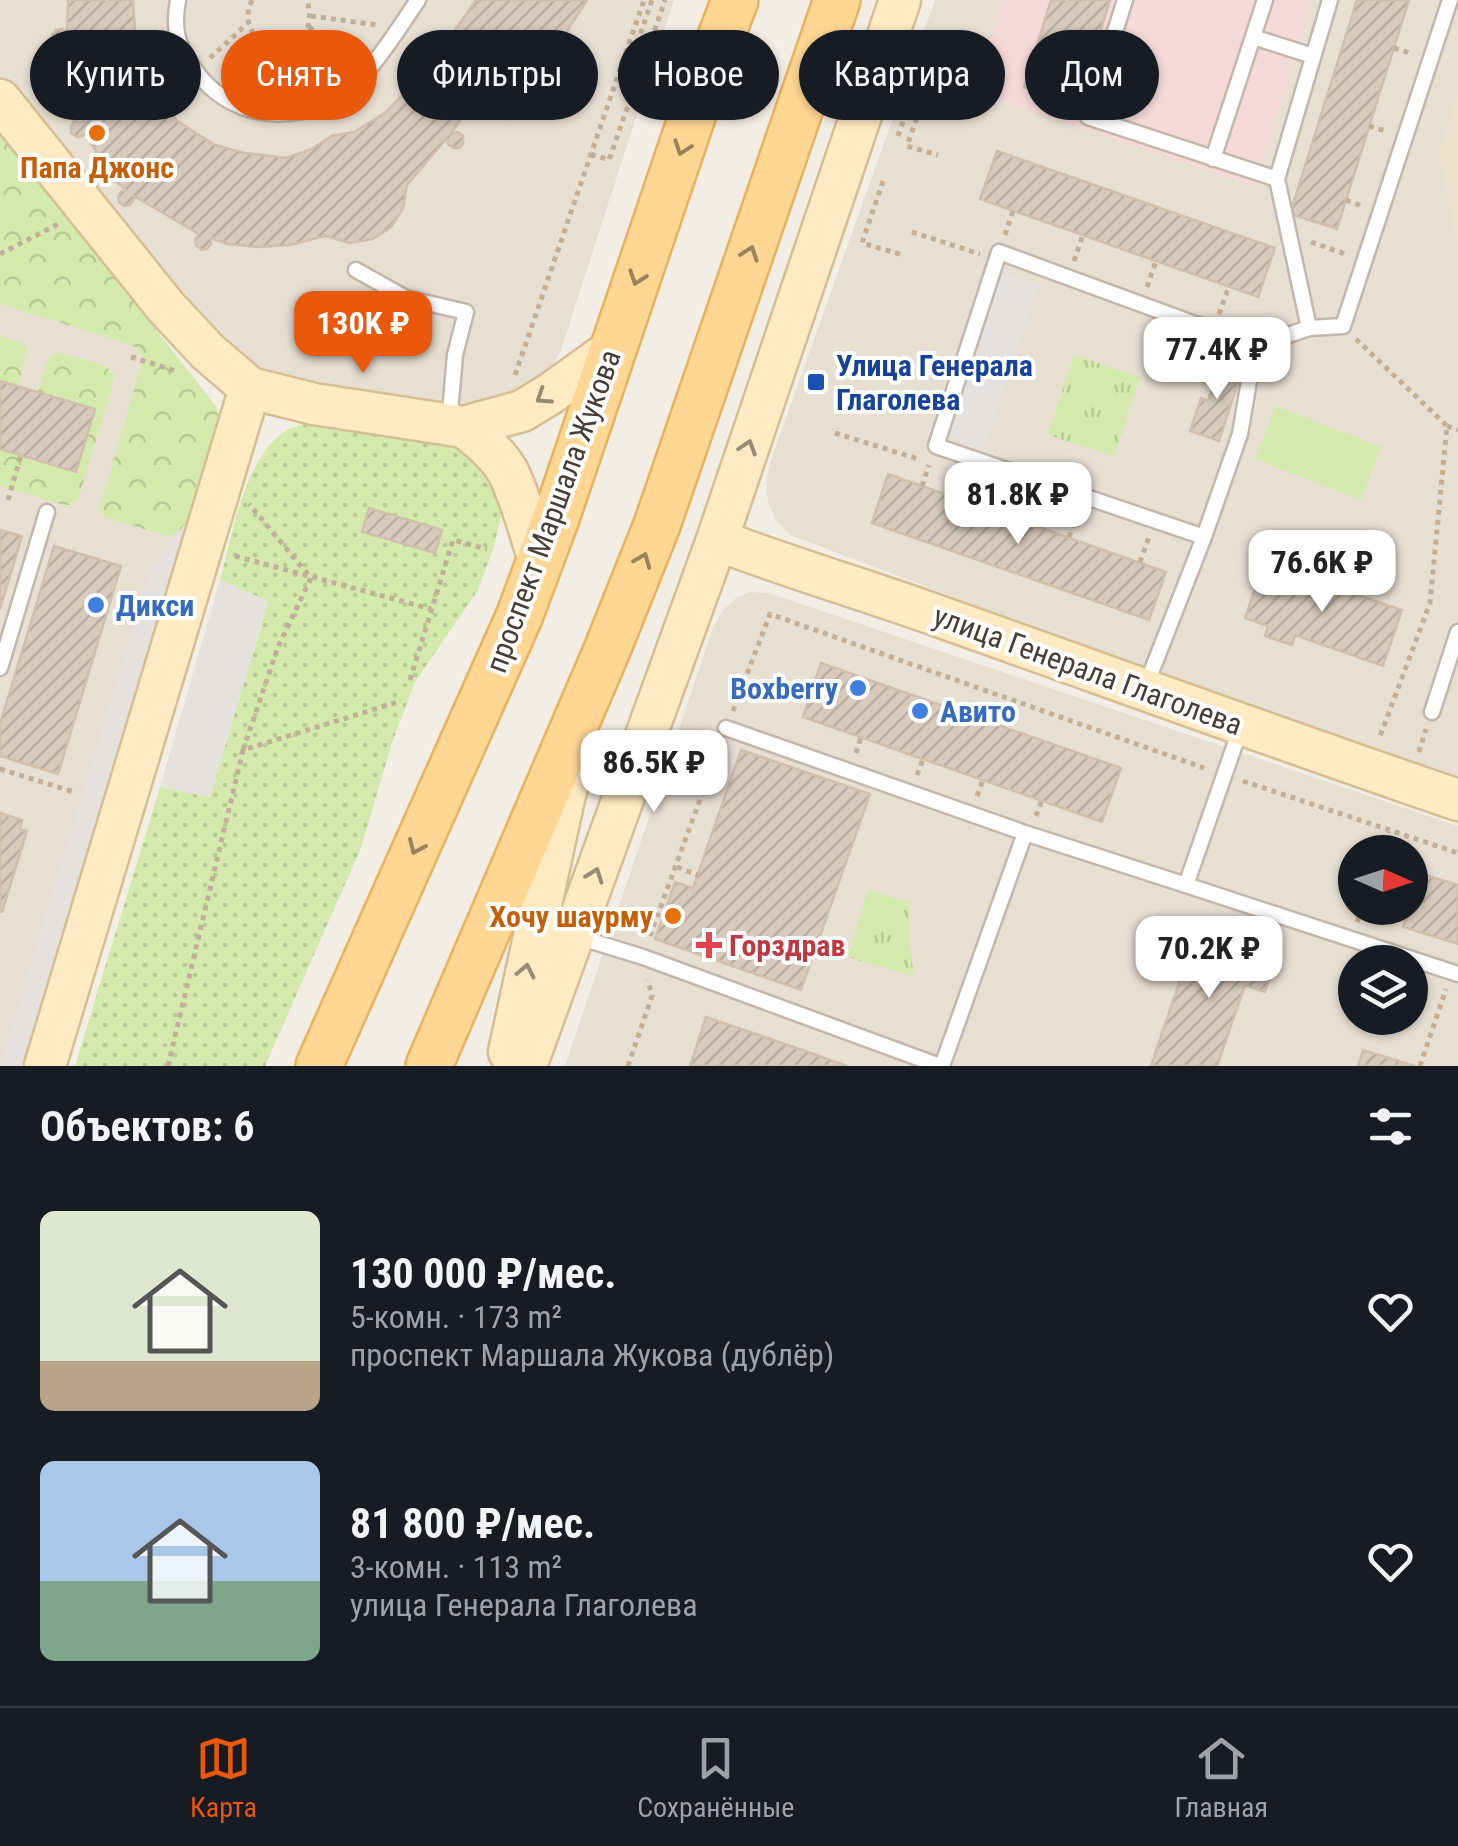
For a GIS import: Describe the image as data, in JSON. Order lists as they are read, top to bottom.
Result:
{
  "streets": {
    "main road": ["проспект Маршала Жукова"],
    "street": ["улица Генерала Глаголева"]
  },
  "places": {
    "other": [
      "Папа Джонс",
      "Дикси",
      "Boxberry",
      "Авито",
      "Хочу шаурму"
    ],
    "transit": ["Улица Генерала Глаголева"],
    "health": ["Горздрав"]
  },
  "north": "right",
  "page": {
    "chip": [
      "Купить",
      "Снять",
      "Фильтры",
      "Новое",
      "Квартира",
      "Дом"
    ],
    "price": [
      "130K ₽",
      "77.4K ₽",
      "81.8K ₽",
      "76.6K ₽",
      "86.5K ₽",
      "70.2K ₽"
    ],
    "heading": "Объектов: 6",
    "list": [
      {
        "name": "130 000 ₽/мес.",
        "note": "5-комн. · 173 m² · проспект Маршала Жукова (дублёр)"
      },
      {
        "name": "81 800 ₽/мес.",
        "note": "3-комн. · 113 m² · улица Генерала Глаголева"
      }
    ],
    "tabs": ["Карта", "Сохранённые", "Главная"]
  }
}
